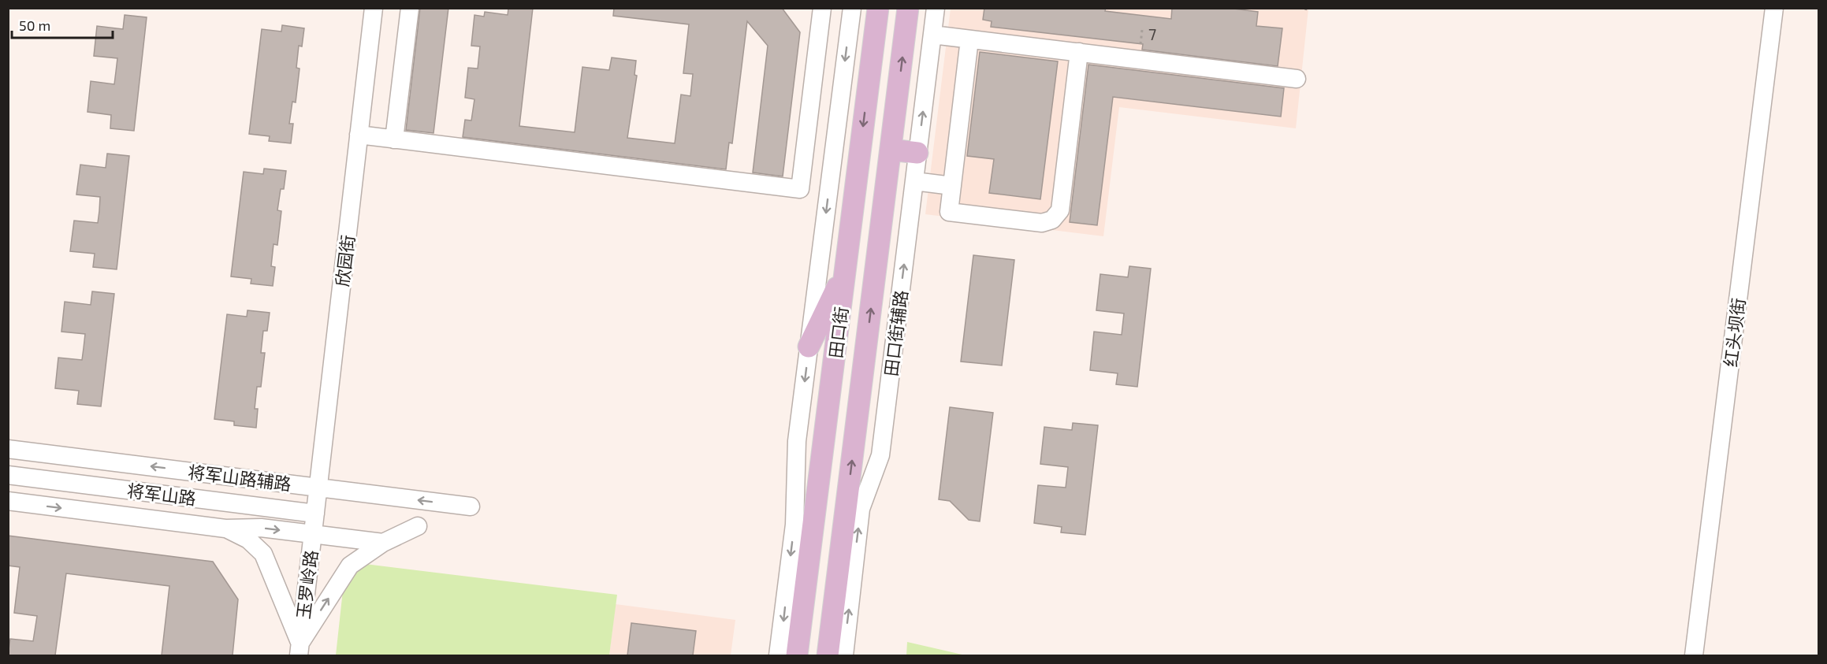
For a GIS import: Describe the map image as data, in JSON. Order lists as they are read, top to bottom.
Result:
{
  "streets": {
    "main road": ["田口街"],
    "street": [
      "欣园街",
      "红头坝街",
      "田口街辅路",
      "将军山路辅路",
      "将军山路",
      "玉罗岭路"
    ]
  },
  "crossings": [
    ["欣园街", "将军山路辅路"],
    ["欣园街", "将军山路"],
    ["欣园街", "玉罗岭路"],
    ["将军山路", "玉罗岭路"]
  ],
  "house_numbers": ["7"],
  "scale_bar": "50 m"
}
